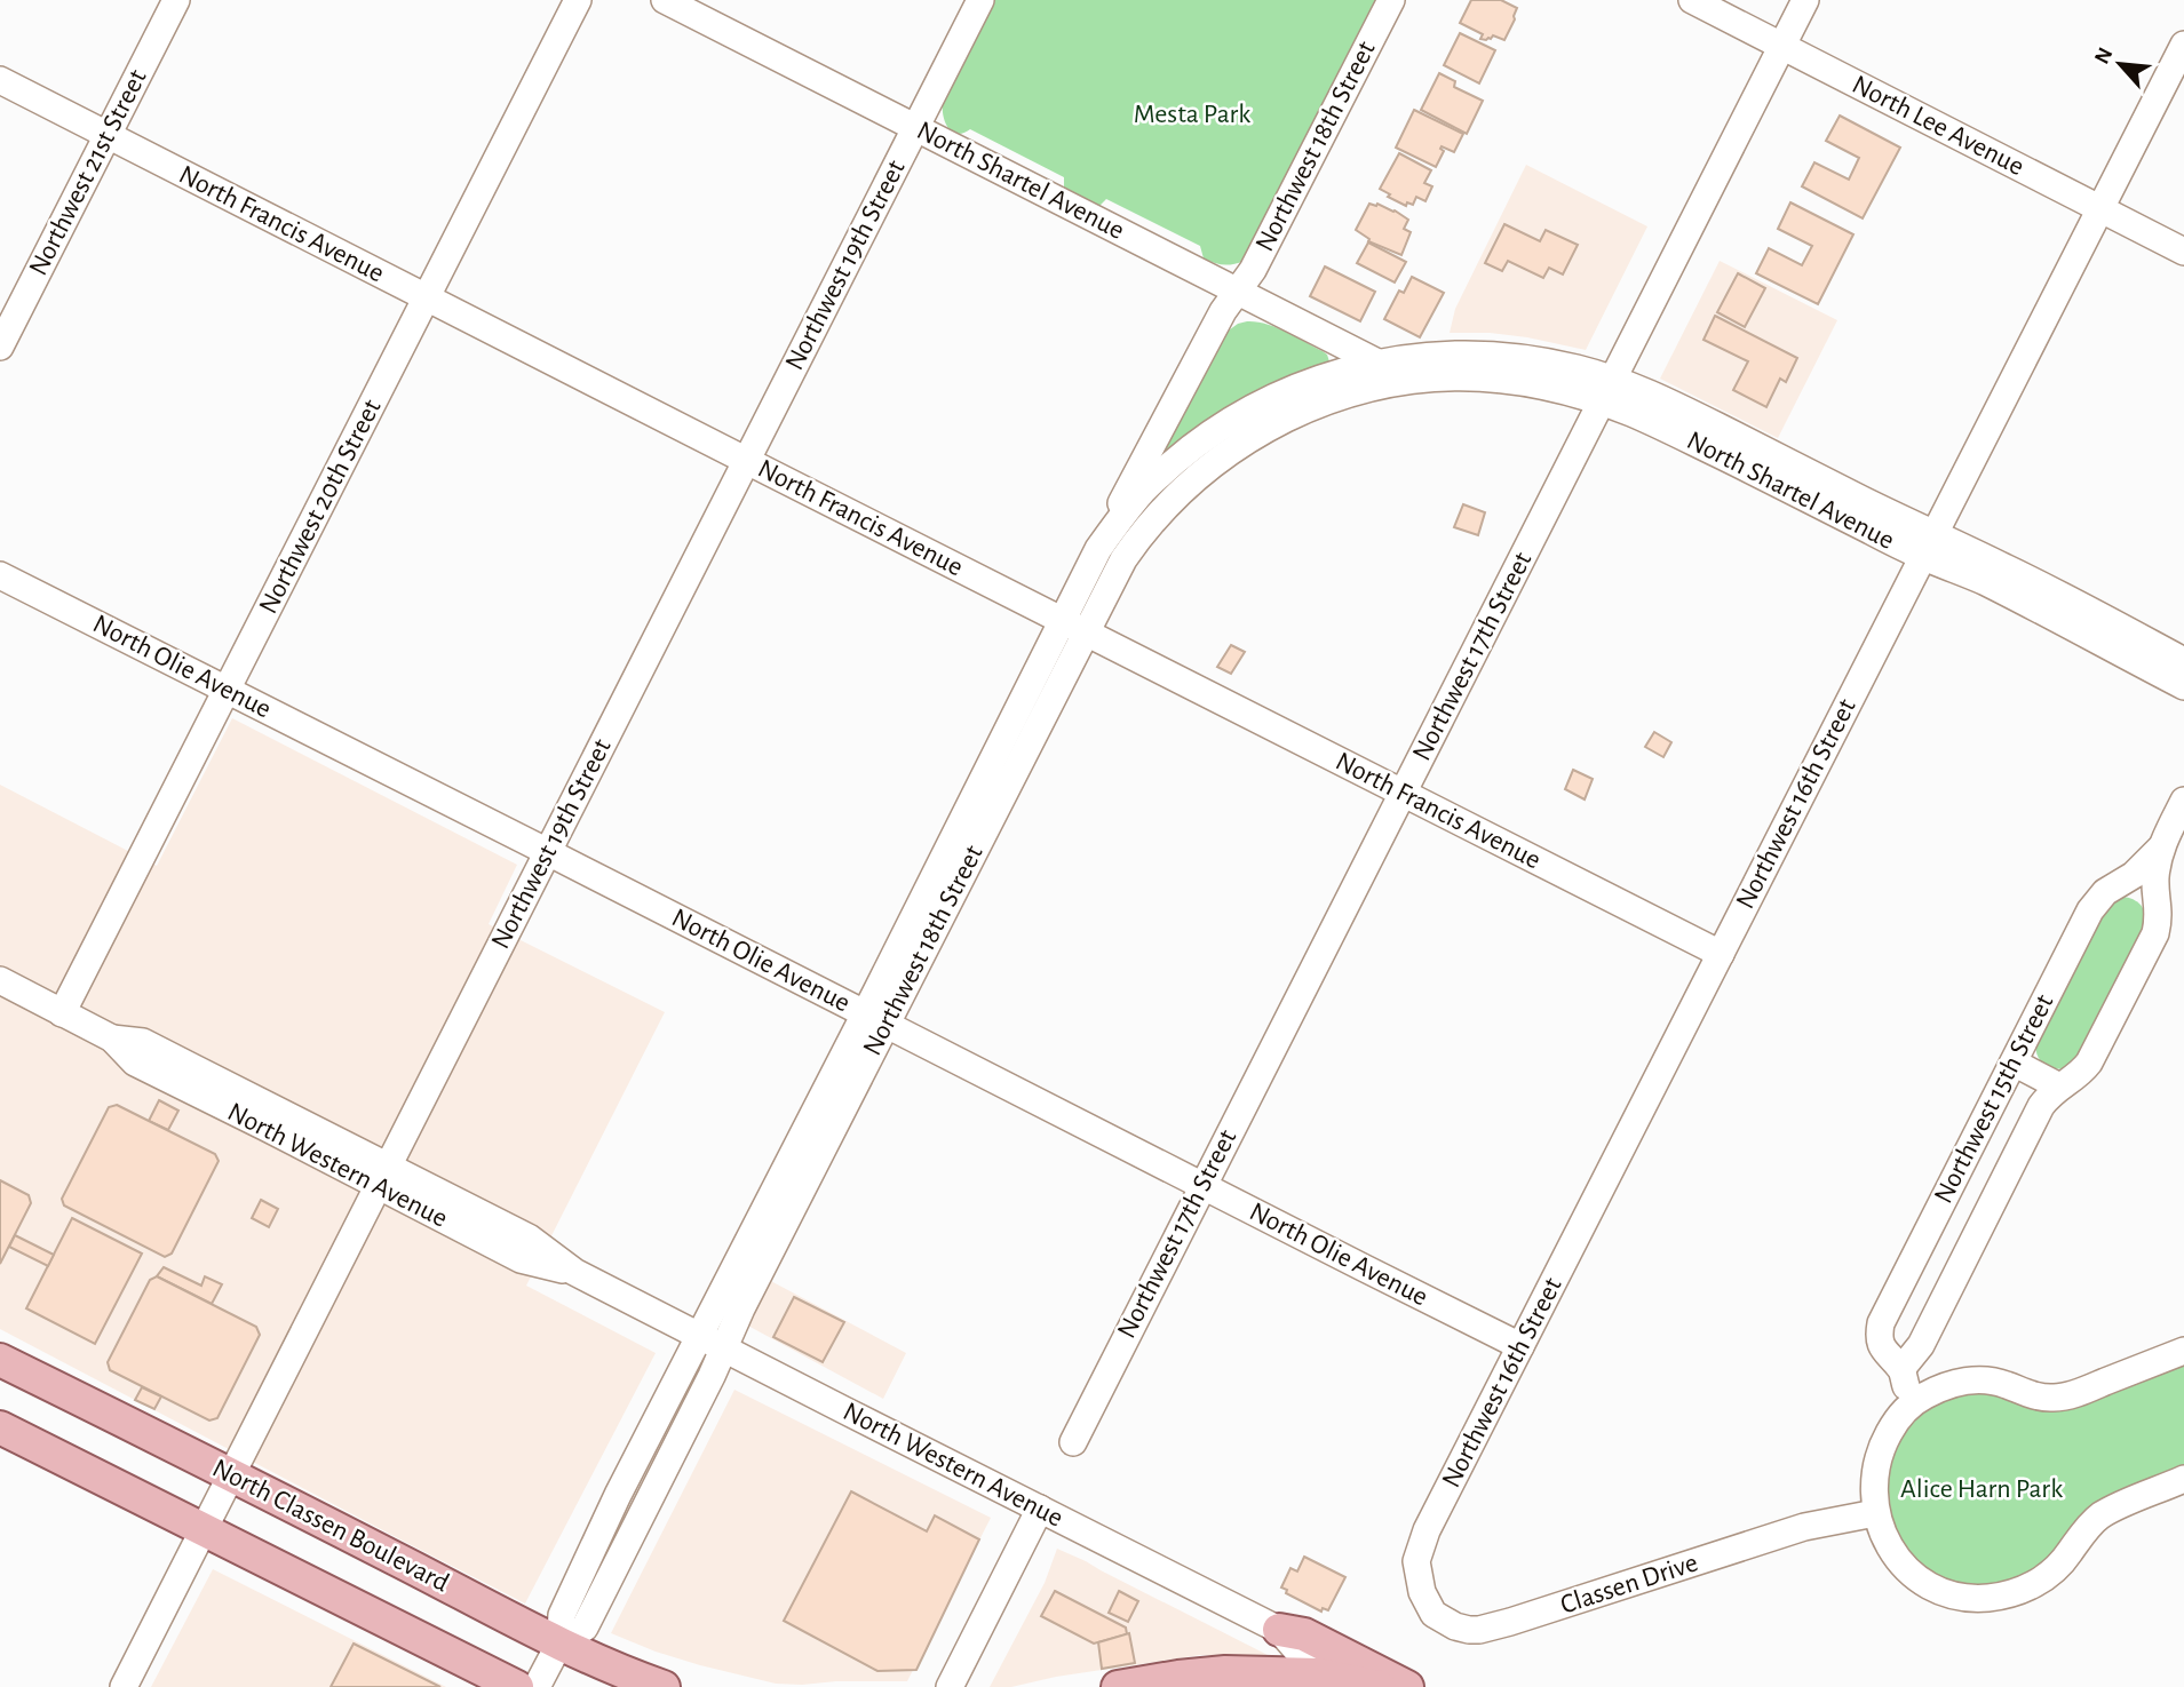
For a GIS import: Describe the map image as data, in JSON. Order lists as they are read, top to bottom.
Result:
{
  "streets": {
    "main road": ["North Classen Boulevard"],
    "street": [
      "North Lee Avenue",
      "Northwest 18th Street",
      "Northwest 21st Street",
      "North Shartel Avenue",
      "North Francis Avenue",
      "Northwest 19th Street",
      "Northwest 20th Street",
      "Northwest 17th Street",
      "North Olie Avenue",
      "Northwest 16th Street",
      "Northwest 15th Street",
      "North Western Avenue",
      "Classen Drive"
    ]
  },
  "crossings": [
    ["North Lee Avenue", "Northwest 17th Street"],
    ["North Lee Avenue", "Northwest 16th Street"],
    ["Northwest 18th Street", "North Shartel Avenue"],
    ["Northwest 18th Street", "North Francis Avenue"],
    ["Northwest 18th Street", "North Olie Avenue"],
    ["Northwest 18th Street", "North Western Avenue"],
    ["Northwest 18th Street", "North Classen Boulevard"],
    ["Northwest 21st Street", "North Francis Avenue"],
    ["North Shartel Avenue", "Northwest 19th Street"],
    ["North Shartel Avenue", "Northwest 17th Street"],
    ["North Shartel Avenue", "Northwest 16th Street"],
    ["North Francis Avenue", "Northwest 19th Street"],
    ["North Francis Avenue", "Northwest 20th Street"],
    ["North Francis Avenue", "Northwest 17th Street"],
    ["North Francis Avenue", "Northwest 16th Street"],
    ["Northwest 19th Street", "North Olie Avenue"],
    ["Northwest 19th Street", "North Western Avenue"],
    ["Northwest 19th Street", "North Classen Boulevard"],
    ["Northwest 20th Street", "North Olie Avenue"],
    ["Northwest 20th Street", "North Western Avenue"],
    ["Northwest 17th Street", "North Olie Avenue"],
    ["North Olie Avenue", "Northwest 16th Street"],
    ["Northwest 16th Street", "Classen Drive"]
  ],
  "parks": ["Mesta Park", "Alice Harn Park"],
  "north": "top left"
}
